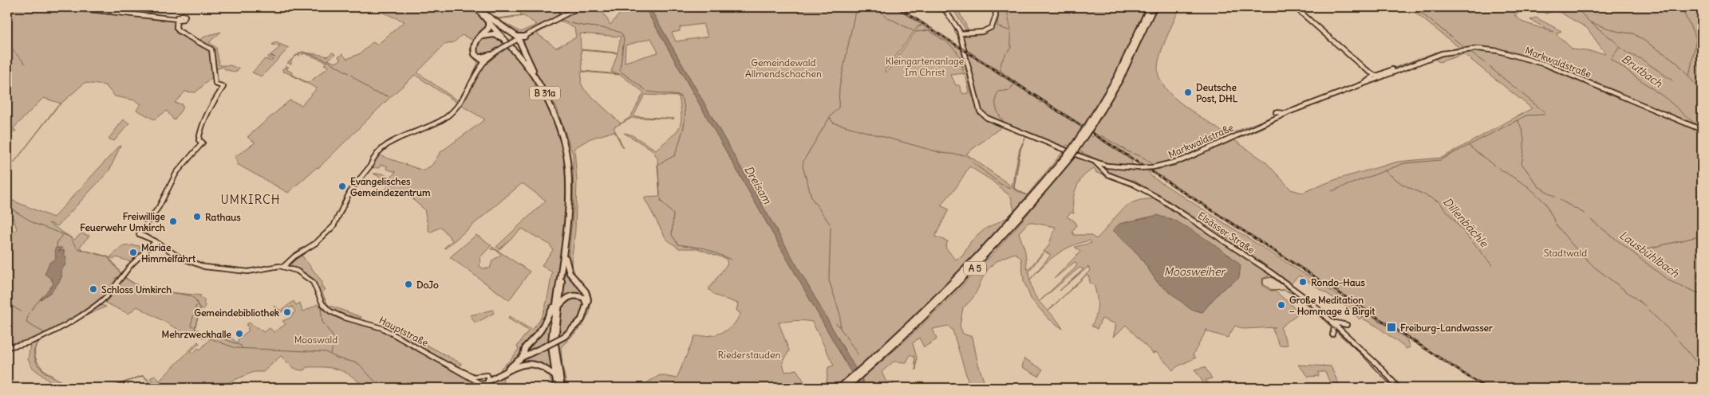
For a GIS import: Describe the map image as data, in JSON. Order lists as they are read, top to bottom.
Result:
{
  "streets": {
    "highway": ["B 31a", "A 5"],
    "street": ["Markwaldstraße", "Elsässer Straße", "Hauptstraße"]
  },
  "crossings": [
    ["Markwaldstraße", "Elsässer Straße"],
    ["Markwaldstraße", "A 5"]
  ],
  "districts": ["UMKIRCH"],
  "water": [
    "Brutbach",
    "Dreisam",
    "Dillenbächle",
    "Lausbühlbach",
    "Moosweiher"
  ],
  "parks": [
    "Kleingartenanlage Im Christ",
    "Gemeindewald Allmendschachen",
    "Stadtwald",
    "Mooswald",
    "Riederstauden"
  ],
  "places": {
    "other": [
      "Deutsche Post, DHL",
      "Evangelisches Gemeindezentrum",
      "Rathaus",
      "Freiwillige Feuerwehr Umkirch",
      "Mariae Himmelfahrt",
      "Rondo-Haus",
      "DoJo",
      "Schloss Umkirch",
      "Große Meditation – Hommage à Birgit",
      "Gemeindebibliothek",
      "Mehrzweckhalle"
    ],
    "transit": ["Freiburg-Landwasser"]
  }
}
